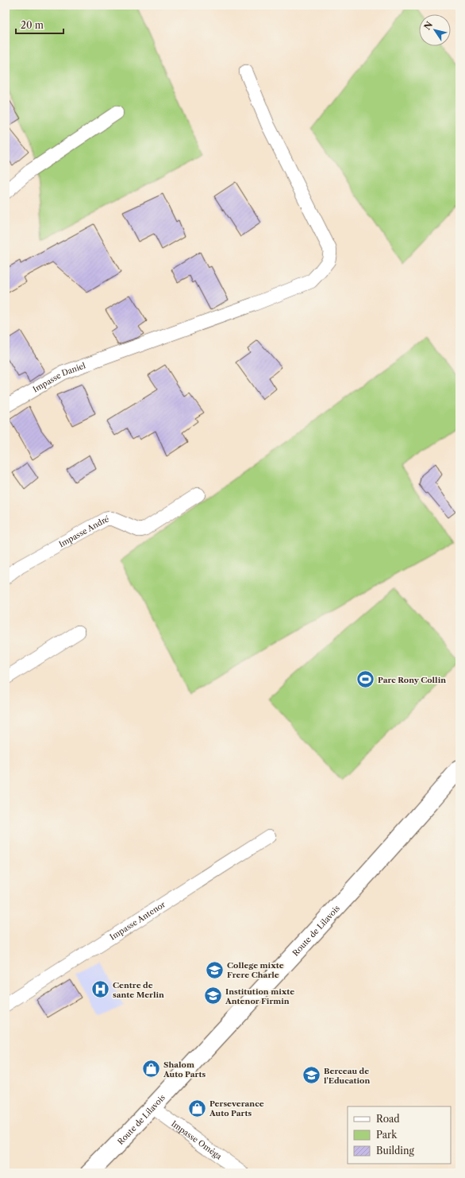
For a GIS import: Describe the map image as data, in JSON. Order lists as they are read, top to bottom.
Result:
{
  "streets": {
    "main road": ["Route de Lilavois"],
    "street": [
      "Impasse Daniel",
      "Impasse André",
      "Impasse Antenor",
      "Impasse Oméga"
    ]
  },
  "crossings": [
    ["Route de Lilavois", "Impasse Oméga"]
  ],
  "places": {
    "sports": ["Parc Rony Collin"],
    "school or university": ["College mixte Frere Charle", "Institution mixte Antenor Firmin", "Berceau de l'Education"],
    "hospital": ["Centre de sante Merlin"],
    "shop": ["Shalom Auto Parts", "Perseverance Auto Parts"]
  },
  "legend": ["Road", "Park", "Building"],
  "scale_bar": "20 m",
  "north": "top left"
}
